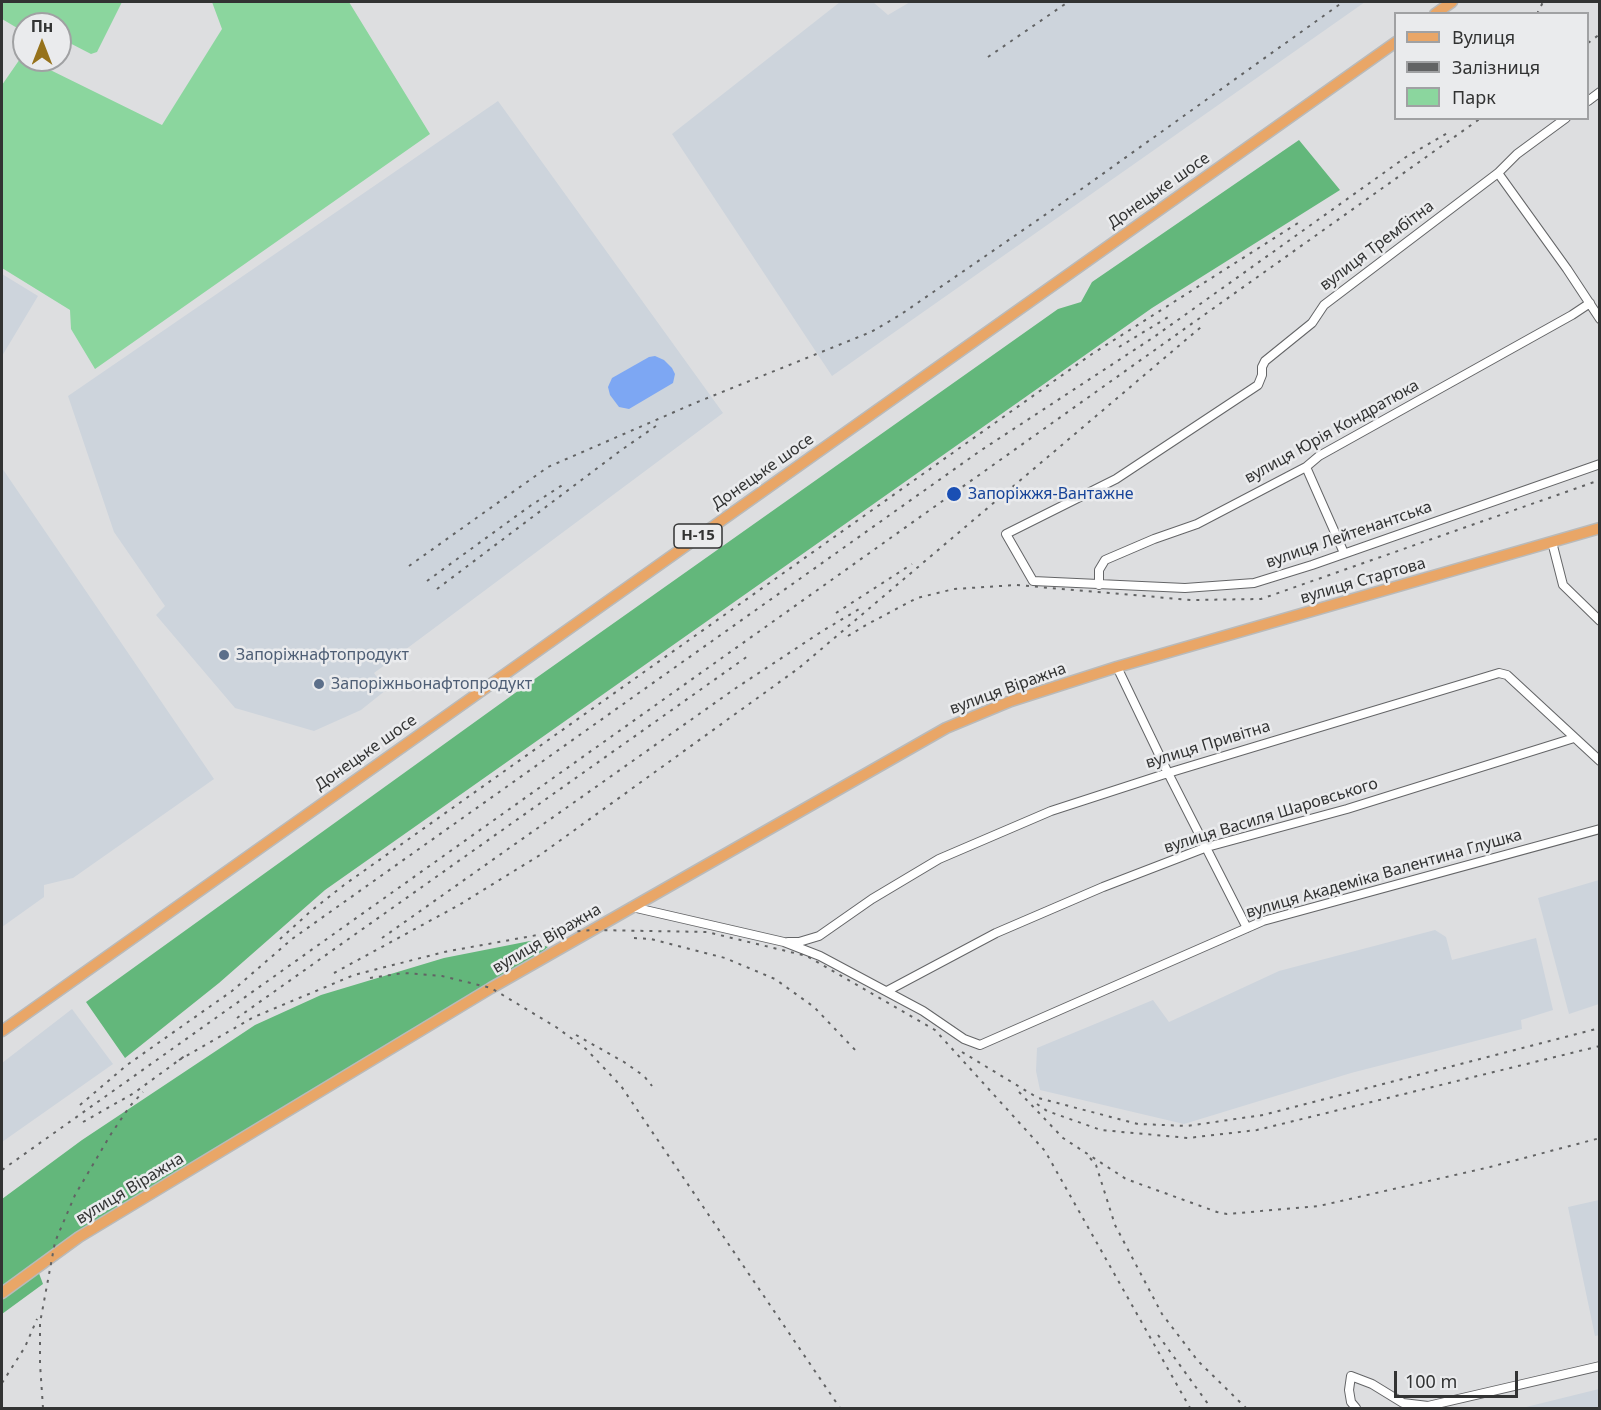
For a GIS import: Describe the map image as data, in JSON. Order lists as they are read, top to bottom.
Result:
{
  "streets": {
    "main road": [
      "Донецьке шосе",
      "Н-15",
      "вулиця Стартова",
      "вулиця Віражна"
    ],
    "street": [
      "вулиця Трембітна",
      "вулиця Юрія Кондратюка",
      "вулиця Лейтенантська",
      "вулиця Привітна",
      "вулиця Василя Шаровського",
      "вулиця Академіка Валентина Глушка"
    ]
  },
  "crossings": [
    ["вулиця Трембітна", "вулиця Лейтенантська"],
    ["вулиця Юрія Кондратюка", "вулиця Лейтенантська"],
    ["вулиця Стартова", "вулиця Віражна"],
    ["вулиця Привітна", "вулиця Василя Шаровського"],
    ["вулиця Василя Шаровського", "вулиця Академіка Валентина Глушка"]
  ],
  "places": ["Запоріжжя-Вантажне", "Запоріжнафтопродукт", "Запоріжньонафтопродукт"],
  "legend": ["Вулиця", "Залізниця", "Парк"],
  "scale_bar": "100 m",
  "north": "top"
}
